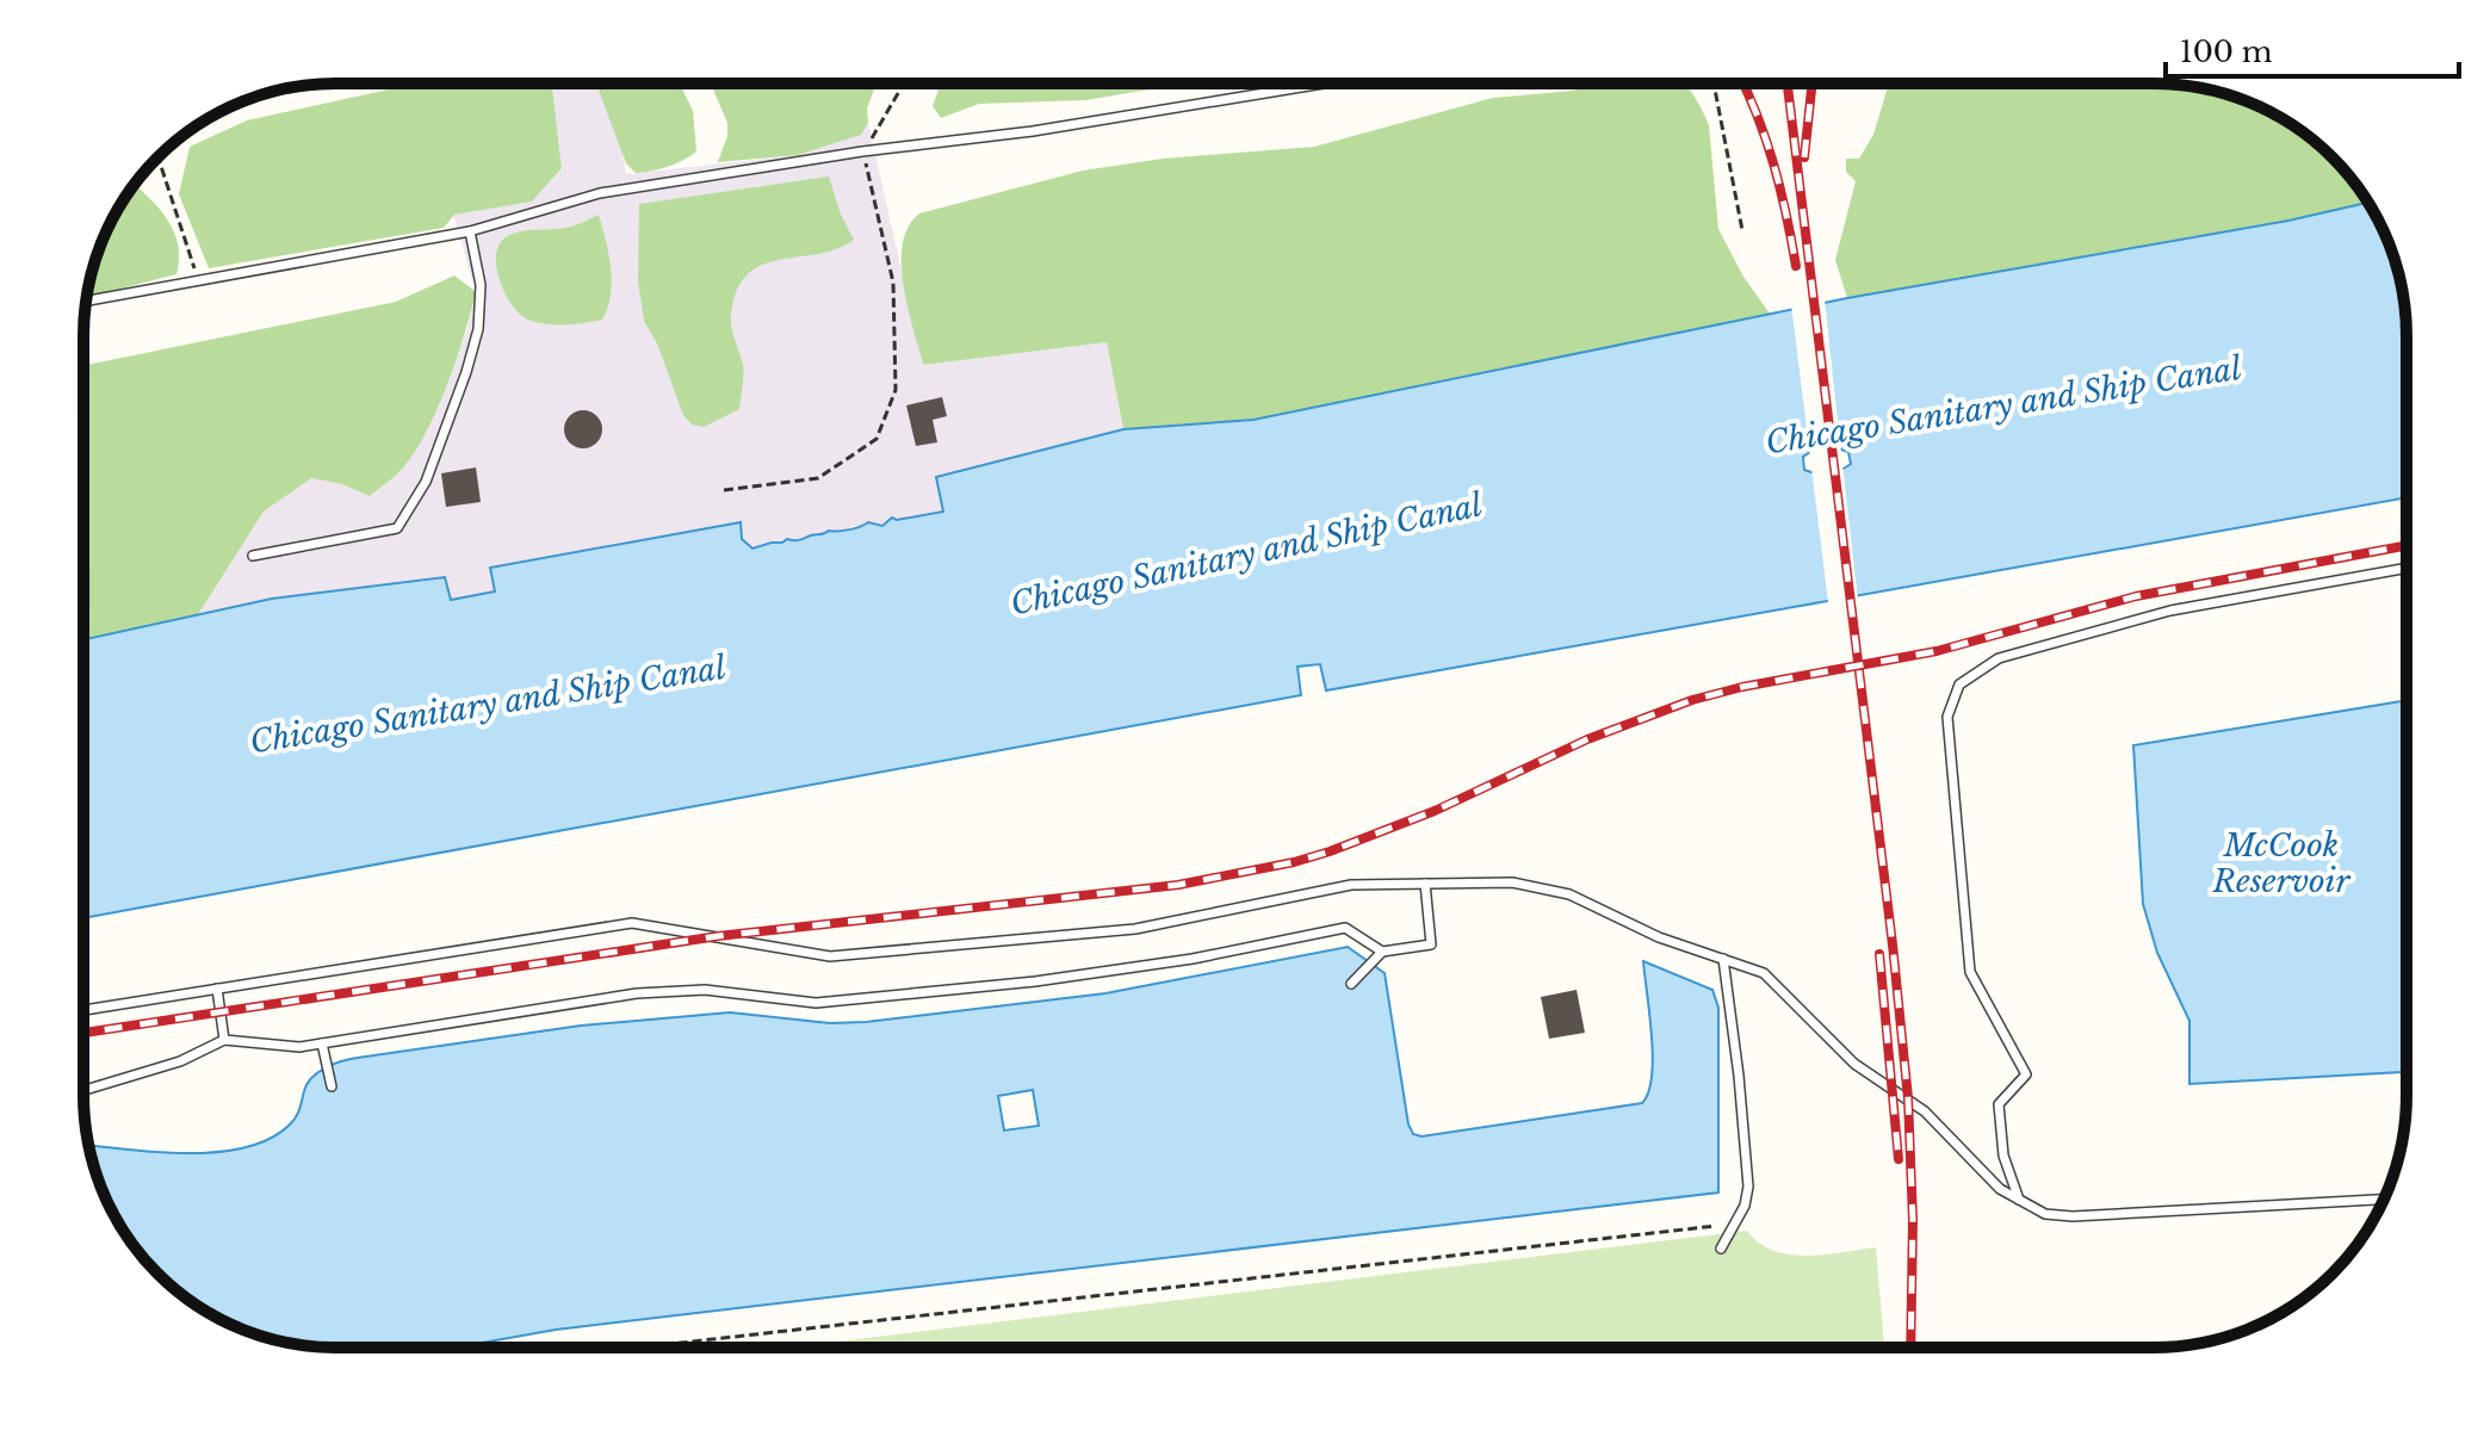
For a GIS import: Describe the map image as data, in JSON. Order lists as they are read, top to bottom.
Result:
{
  "water": ["Chicago Sanitary and Ship Canal", "McCook Reservoir"],
  "scale_bar": "100 m"
}
